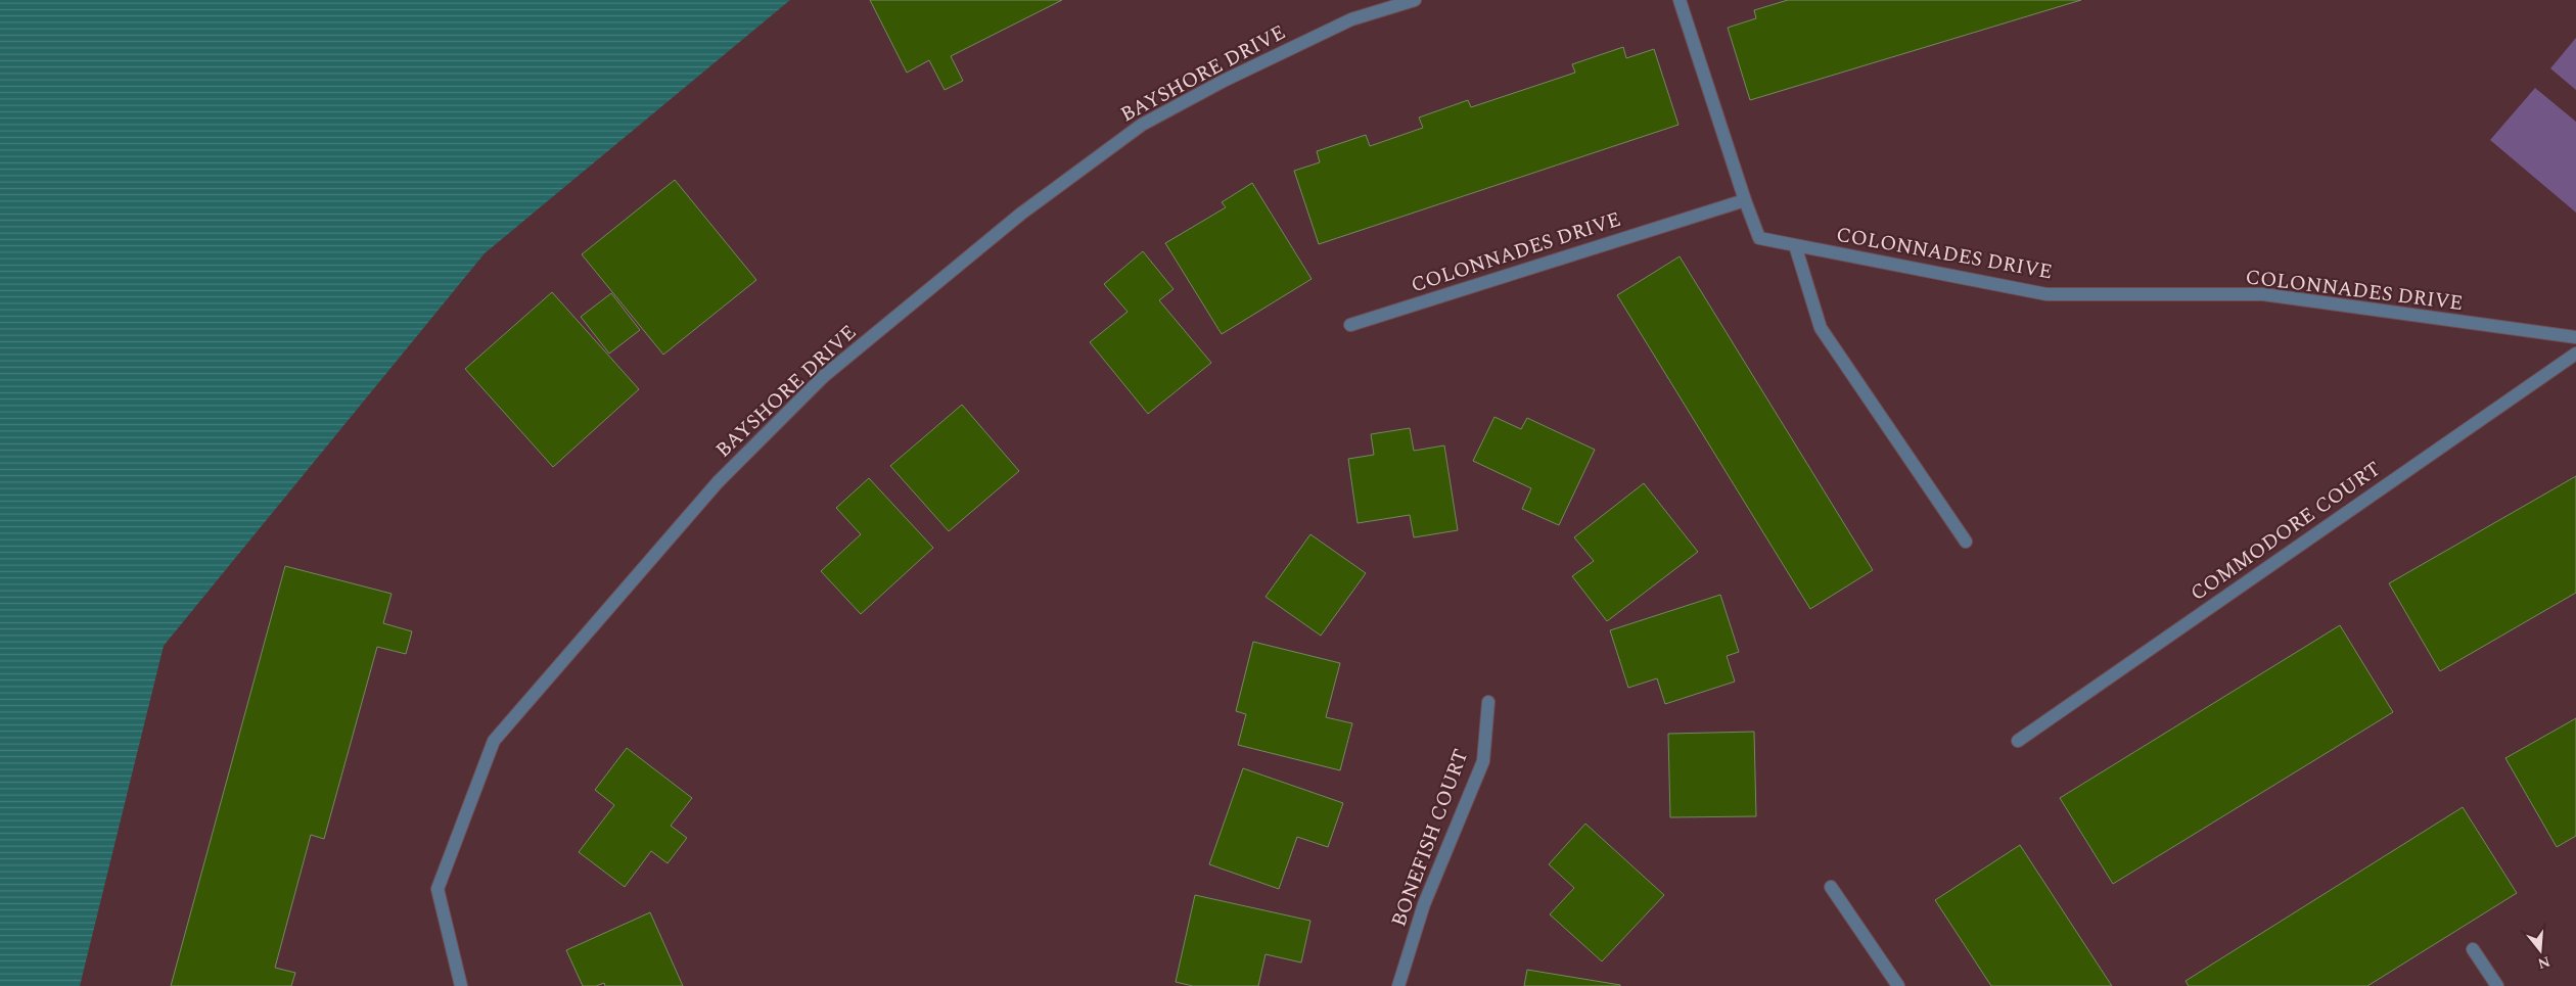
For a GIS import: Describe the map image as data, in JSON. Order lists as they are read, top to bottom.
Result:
{
  "streets": {
    "street": [
      "BAYSHORE DRIVE",
      "COLONNADES DRIVE",
      "COMMODORE COURT",
      "BONEFISH COURT"
    ]
  },
  "north": "bottom"
}
